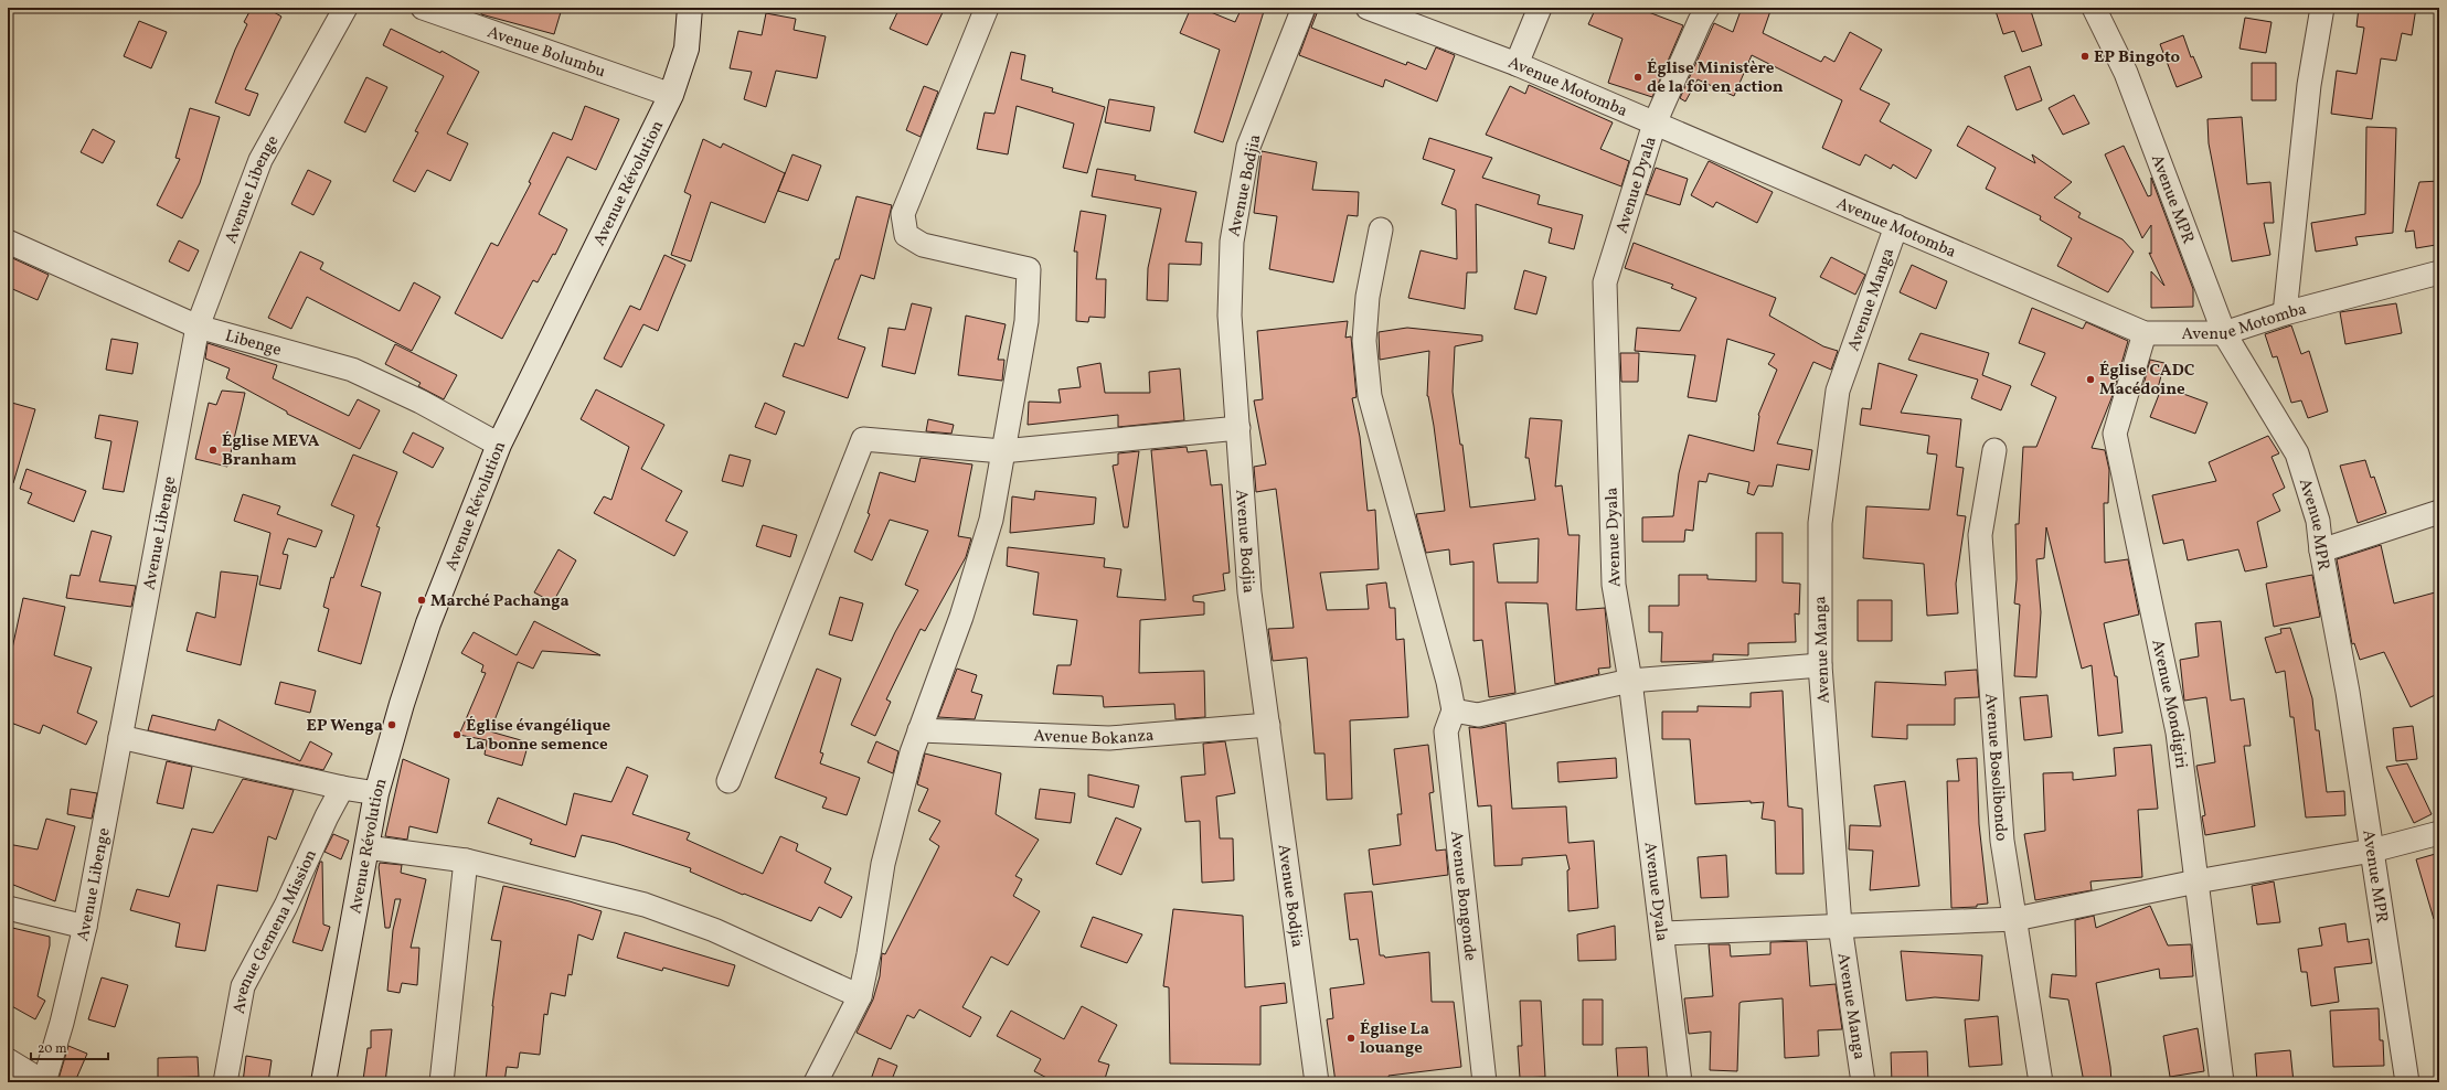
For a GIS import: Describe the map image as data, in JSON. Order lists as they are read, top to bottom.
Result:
{
  "streets": {
    "street": [
      "Avenue Bolumbu",
      "Avenue Motomba",
      "Avenue Révolution",
      "Avenue Bodjia",
      "Avenue Dyala",
      "Avenue Libenge",
      "Avenue MPR",
      "Avenue Manga",
      "Libenge",
      "Avenue Mondigiri",
      "Avenue Bokanza",
      "Avenue Bosolibondo",
      "Avenue Bongonde",
      "Avenue Gemena Mission"
    ]
  },
  "crossings": [
    ["Avenue Bolumbu", "Avenue Révolution"],
    ["Avenue Motomba", "Avenue Dyala"],
    ["Avenue Motomba", "Avenue MPR"],
    ["Avenue Motomba", "Avenue Manga"],
    ["Avenue Motomba", "Avenue Mondigiri"],
    ["Avenue Révolution", "Libenge"],
    ["Avenue Bodjia", "Avenue Bokanza"],
    ["Avenue Libenge", "Libenge"]
  ],
  "places": [
    "EP Bingoto",
    "Église Ministère de la foi en action",
    "Église CADC Macédoine",
    "Église MEVA Branham",
    "Marché Pachanga",
    "EP Wenga",
    "Église évangélique La bonne semence",
    "Église La louange"
  ],
  "scale_bar": "20 m"
}
